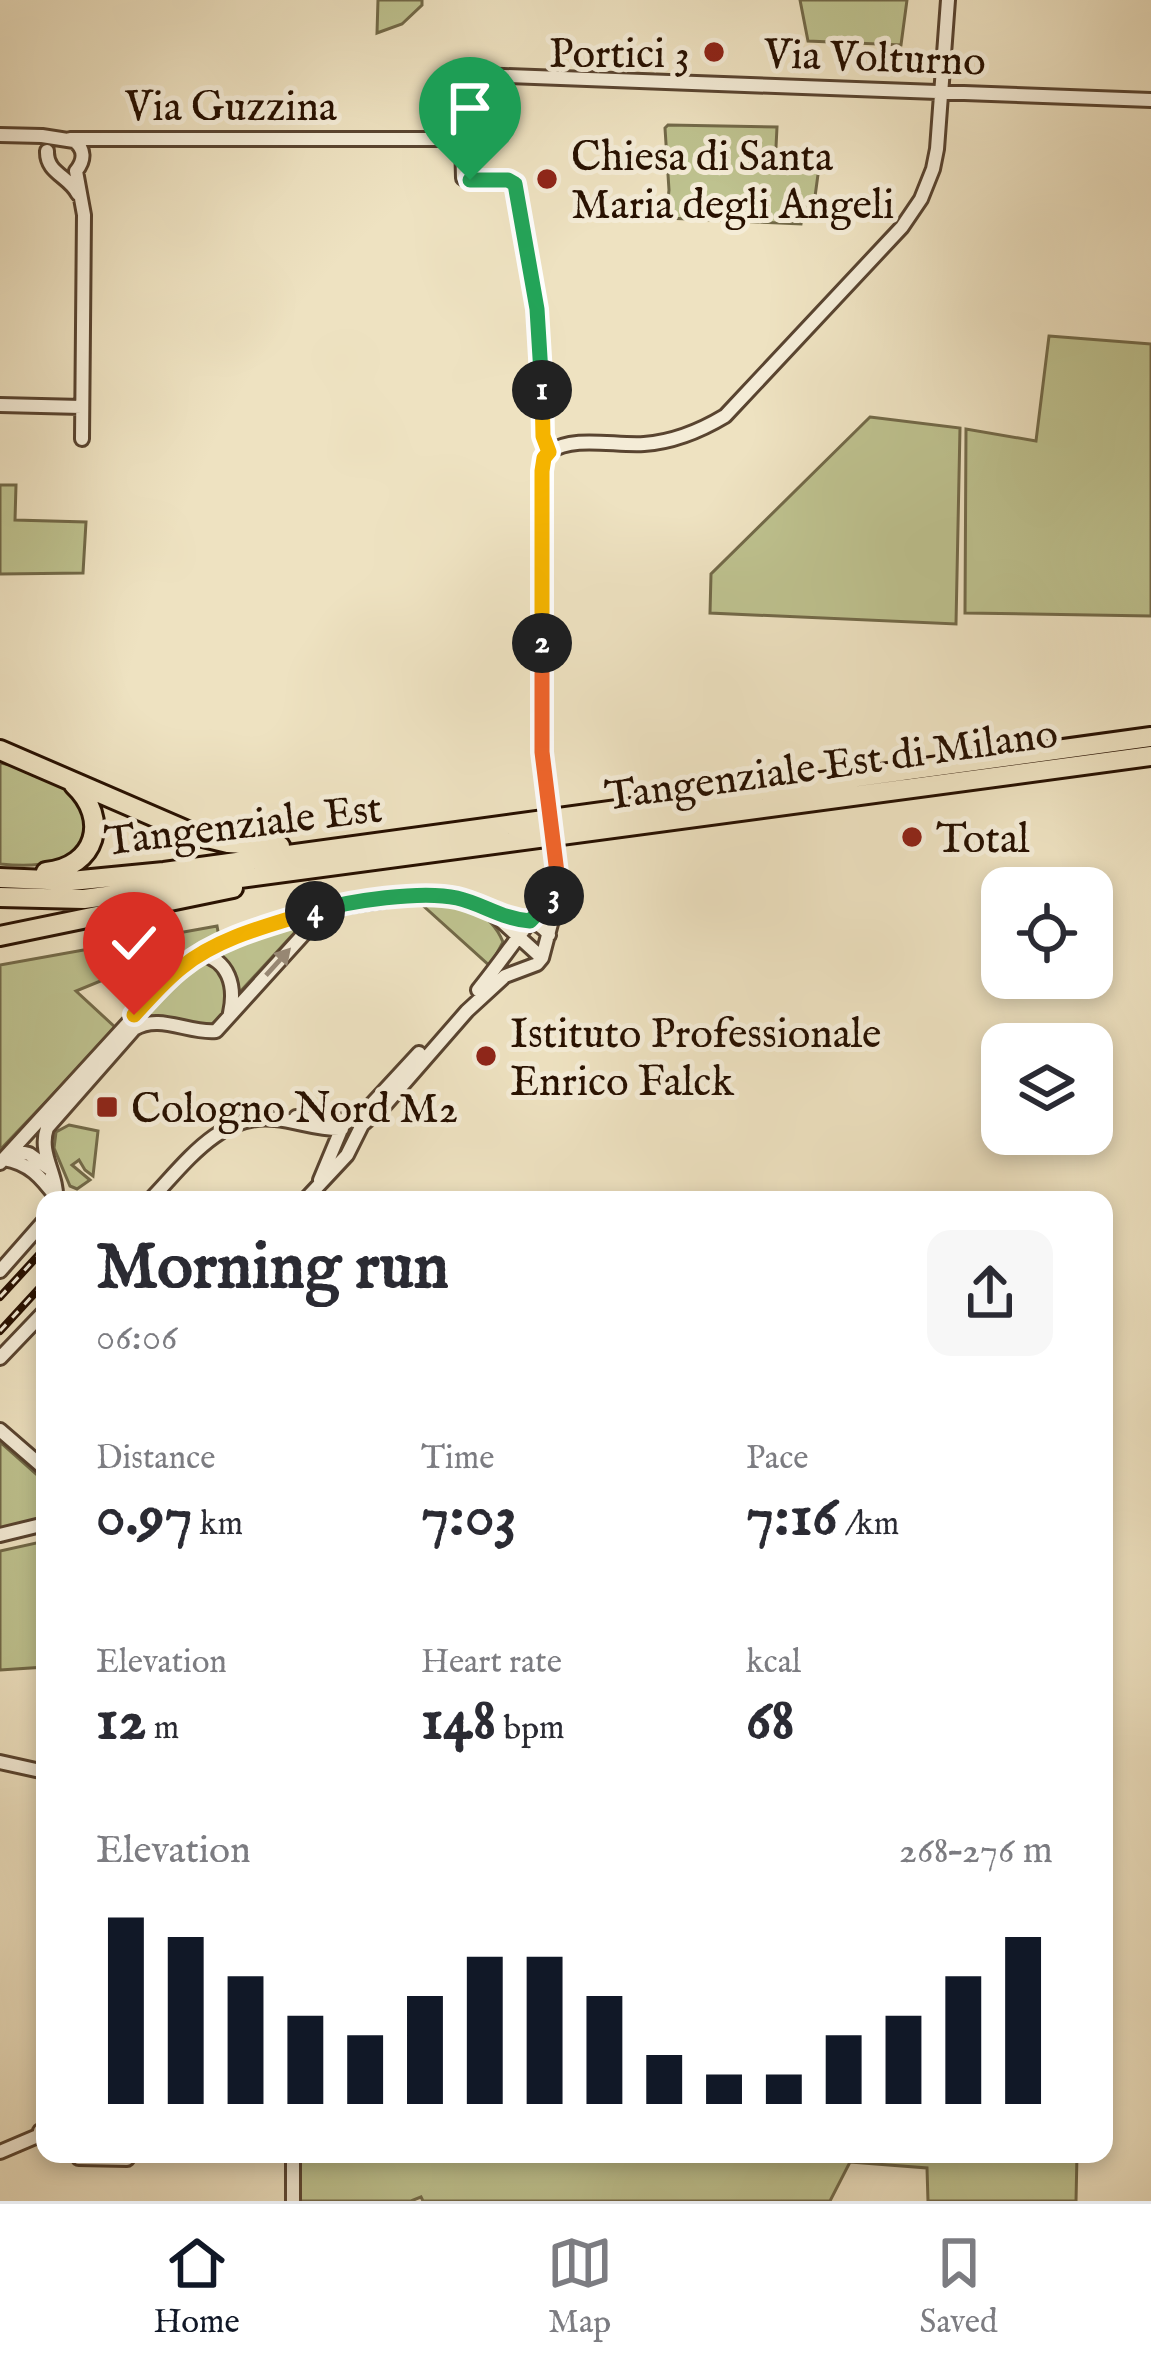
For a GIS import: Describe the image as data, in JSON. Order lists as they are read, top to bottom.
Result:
{
  "streets": {
    "highway": ["Tangenziale Est di Milano", "Tangenziale Est"],
    "street": ["Via Volturno", "Via Guzzina"]
  },
  "crossings": [
    ["Via Volturno", "Via Guzzina"],
    ["Tangenziale Est di Milano", "Tangenziale Est"]
  ],
  "places": {
    "other": [
      "Portici 3",
      "Chiesa di Santa Maria degli Angeli",
      "Total",
      "Istituto Professionale Enrico Falck"
    ],
    "transit": ["Cologno Nord M2"]
  },
  "page": {
    "pins": [
      "1",
      "2",
      "3",
      "4"
    ],
    "heading": ["Morning run", "06:06"],
    "stats": [
      ["Distance", "0.97 km"],
      ["Time", "7:03"],
      ["Pace", "7:16 /km"],
      ["Elevation", "12 m"],
      ["Heart rate", "148 bpm"],
      ["kcal", "68"]
    ],
    "chart": ["Elevation", "268–276 m"],
    "tabs": ["Home", "Map", "Saved"]
  }
}
